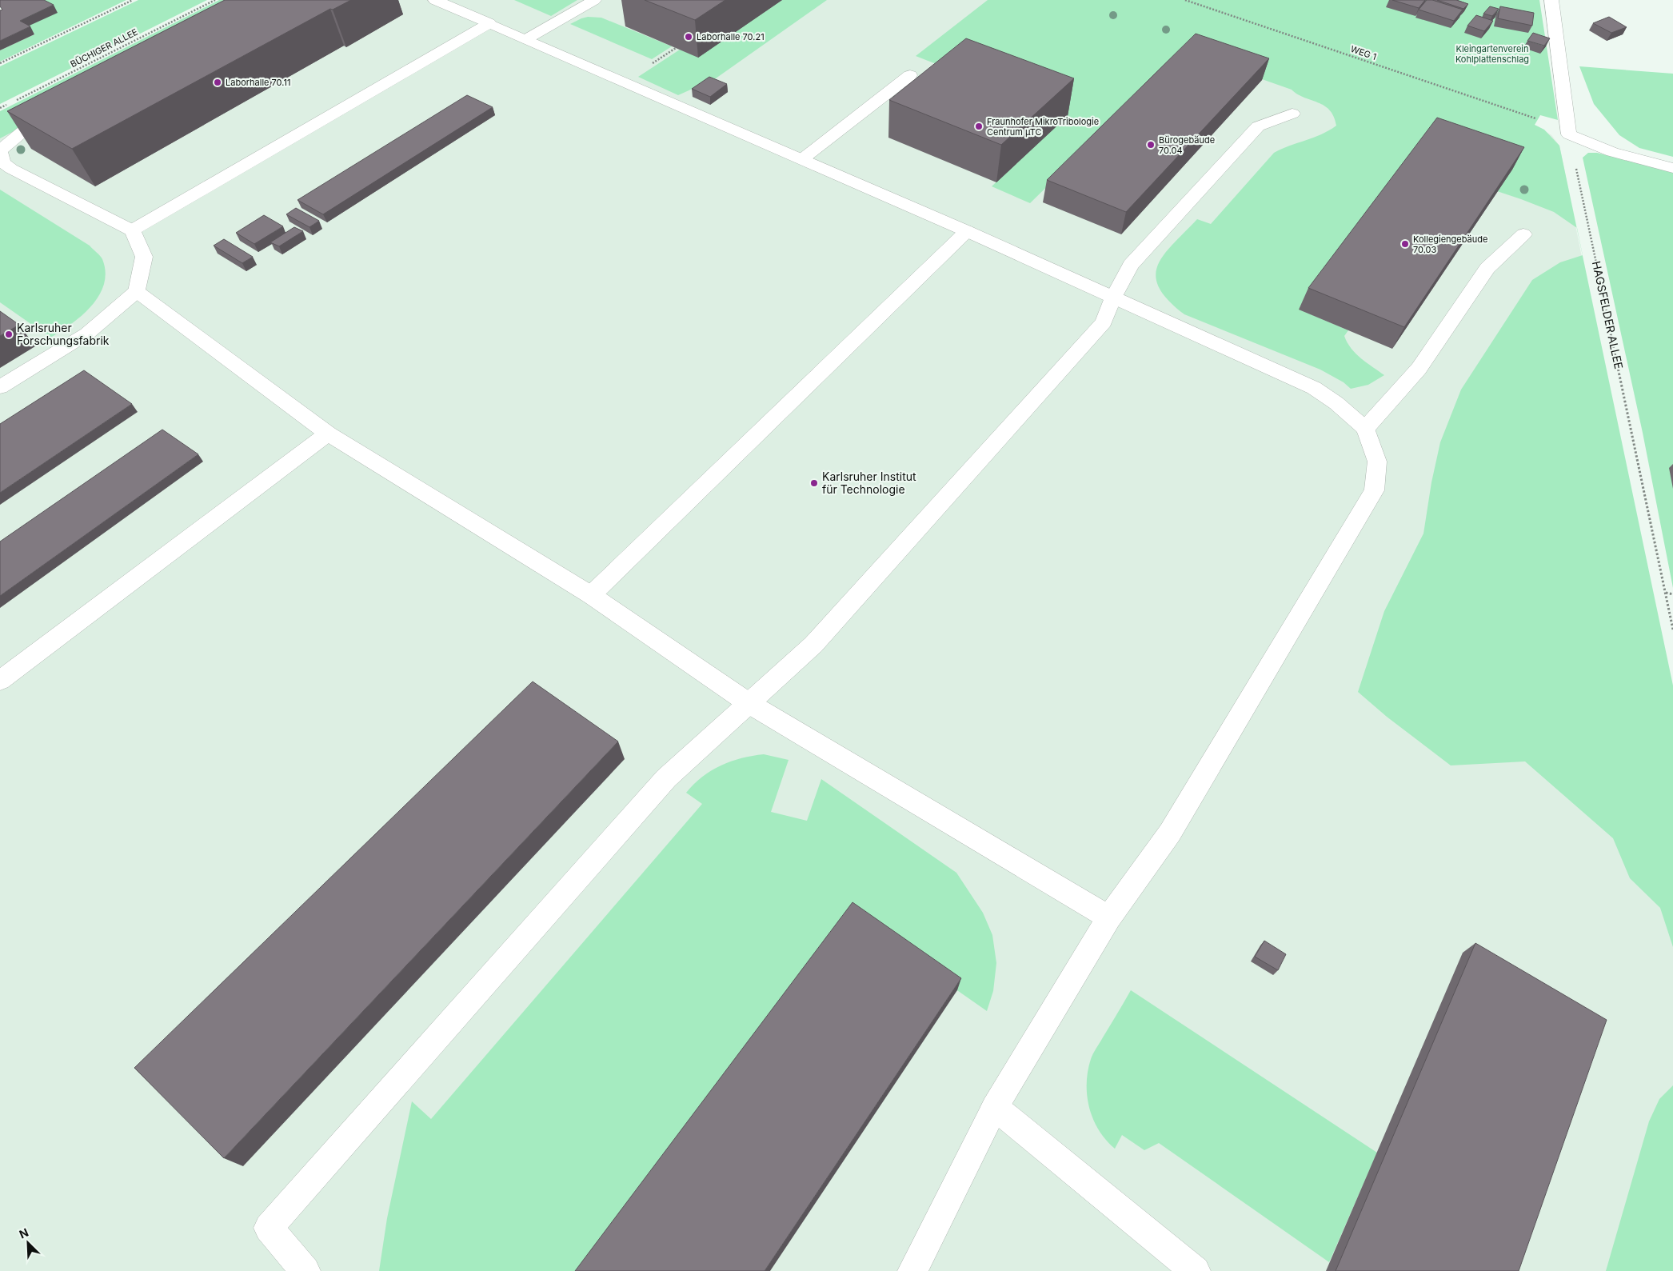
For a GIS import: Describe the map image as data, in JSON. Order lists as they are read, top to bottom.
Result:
{
  "streets": {
    "path": ["BÜCHIGER ALLEE", "WEG 1", "HAGSFELDER ALLEE"]
  },
  "parks": ["Kleingartenverein Kohlplattenschlag"],
  "places": [
    "Laborhalle 70.21",
    "Laborhalle 70.11",
    "Fraunhofer MikroTribologie Centrum µTC",
    "Bürogebäude 70.04",
    "Kollegiengebäude 70.03",
    "Karlsruher Forschungsfabrik",
    "Karlsruher Institut für Technologie"
  ],
  "north": "top left"
}
